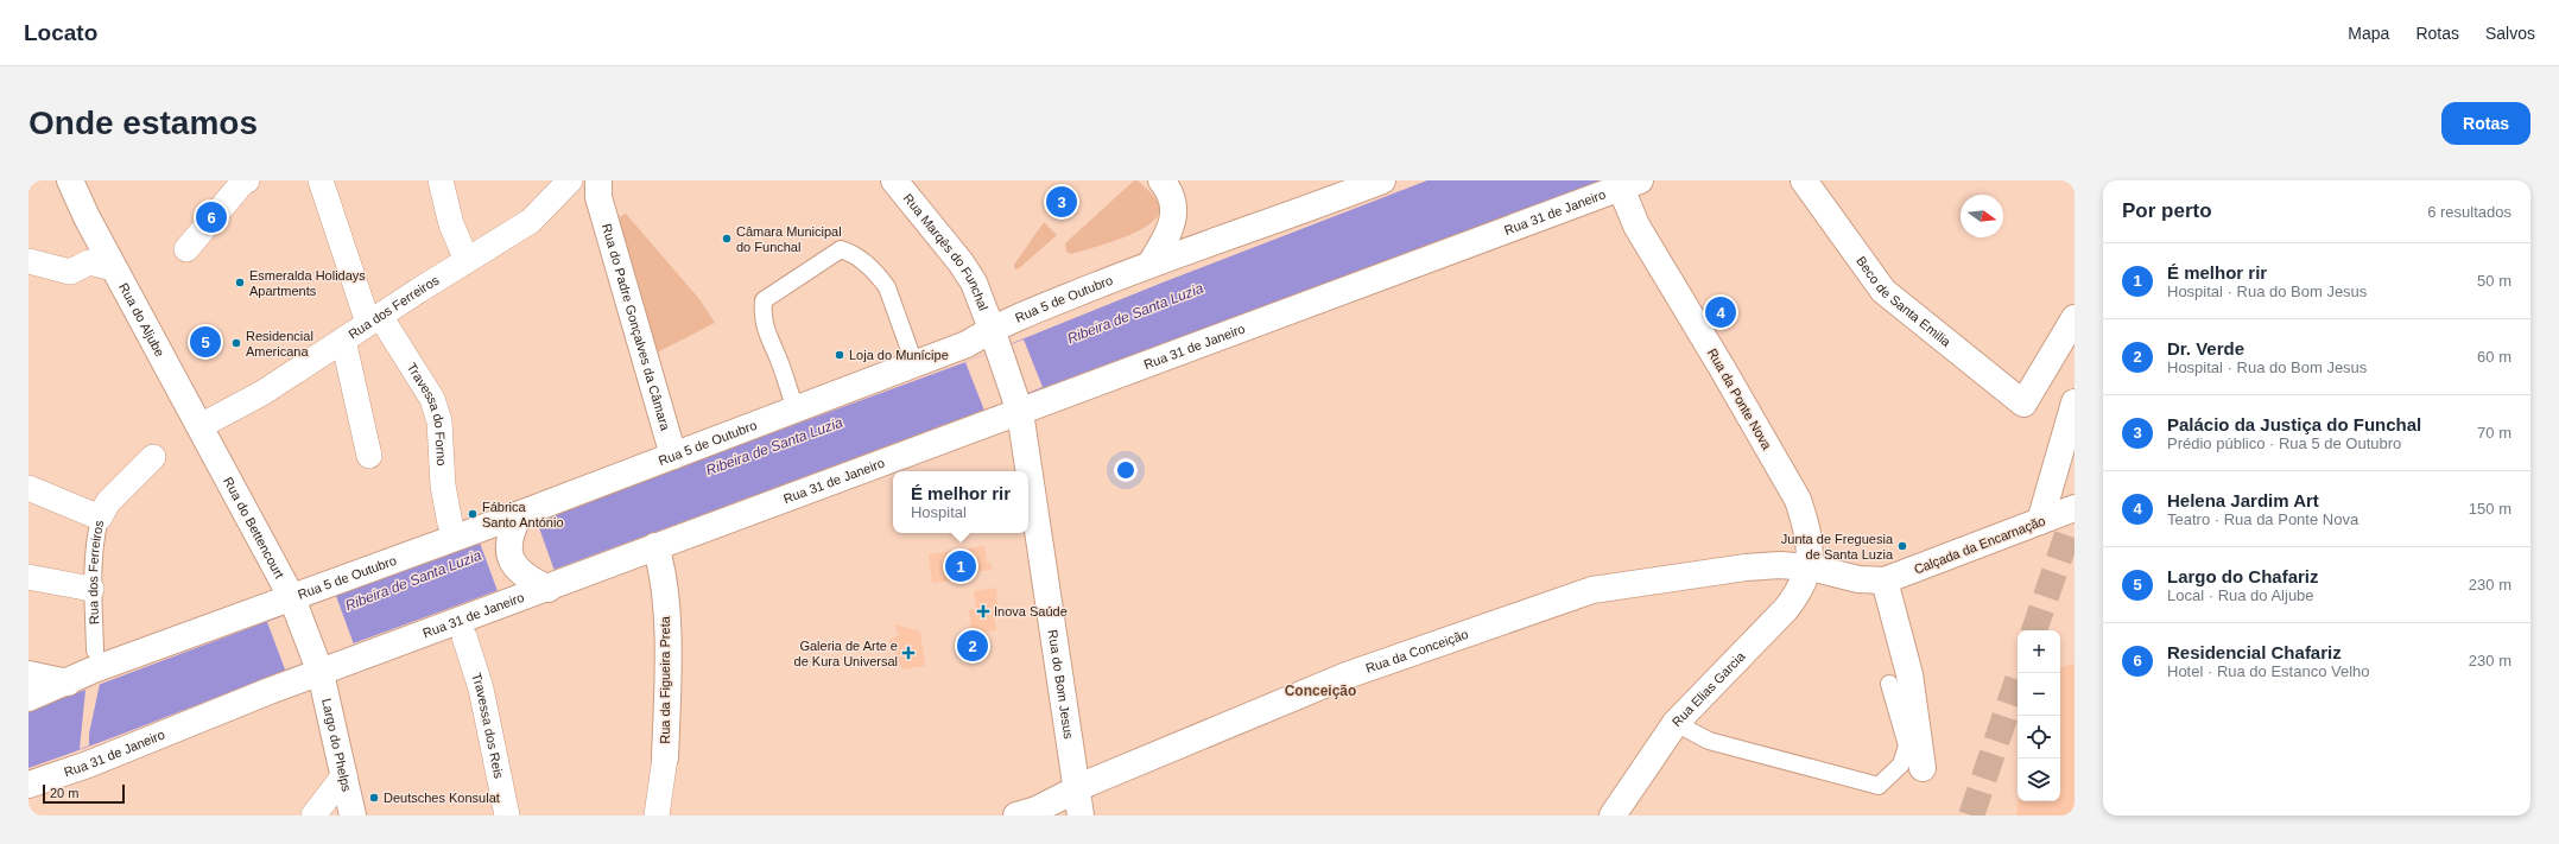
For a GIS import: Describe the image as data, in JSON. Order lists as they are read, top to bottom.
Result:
{
  "streets": {
    "street": [
      "Rua 31 de Janeiro",
      "Rua Marqês do Funchal",
      "Rua 5 de Outubro",
      "Beco de Santa Emilia",
      "Rua dos Ferreiros",
      "Rua do Aljube",
      "Rua do Padre Gonçalves da Câmara",
      "Rua da Ponte Nova",
      "Travessa do Forno",
      "Rua do Bettencourt",
      "Calçada da Encarnação",
      "Rua da Conceição",
      "Rua da Figueira Preta",
      "Rua do Bom Jesus",
      "Rua Elias Garcia",
      "Travessa dos Reis",
      "Largo do Phelps"
    ]
  },
  "crossings": [
    ["Rua 31 de Janeiro", "Rua Marqês do Funchal"],
    ["Rua 31 de Janeiro", "Rua da Ponte Nova"],
    ["Rua 31 de Janeiro", "Rua do Bettencourt"],
    ["Rua 31 de Janeiro", "Rua da Figueira Preta"],
    ["Rua 31 de Janeiro", "Rua do Bom Jesus"],
    ["Rua 31 de Janeiro", "Largo do Phelps"],
    ["Rua Marqês do Funchal", "Rua 5 de Outubro"],
    ["Rua Marqês do Funchal", "Rua do Bom Jesus"],
    ["Rua 5 de Outubro", "Rua do Padre Gonçalves da Câmara"],
    ["Rua 5 de Outubro", "Rua do Bettencourt"],
    ["Rua dos Ferreiros", "Travessa do Forno"],
    ["Rua do Aljube", "Rua do Bettencourt"],
    ["Rua da Ponte Nova", "Calçada da Encarnação"],
    ["Rua da Ponte Nova", "Rua da Conceição"],
    ["Rua da Ponte Nova", "Rua Elias Garcia"],
    ["Rua do Bettencourt", "Largo do Phelps"],
    ["Calçada da Encarnação", "Rua da Conceição"],
    ["Calçada da Encarnação", "Rua Elias Garcia"],
    ["Rua da Conceição", "Rua do Bom Jesus"],
    ["Rua da Conceição", "Rua Elias Garcia"]
  ],
  "districts": ["Conceição"],
  "water": ["Ribeira de Santa Luzia"],
  "places": {
    "other": [
      "Câmara Municipal do Funchal",
      "Esmeralda Holidays Apartments",
      "Residencial Americana",
      "Loja do Munícipe",
      "Fábrica Santo António",
      "Junta de Freguesia de Santa Luzia",
      "Deutsches Konsulat"
    ],
    "health": ["Inova Saúde", "Galeria de Arte e de Kura Universal"]
  },
  "scale_bar": "20 m",
  "north": "right",
  "page": {
    "header": "Locato",
    "nav": ["Mapa", "Rotas", "Salvos"],
    "buttons": "Rotas",
    "title": "Onde estamos",
    "heading": ["Por perto", "6 resultados"],
    "pins": [
      "3",
      "6",
      "4",
      "5",
      "1",
      "2"
    ],
    "list": [
      {
        "mark": "1",
        "name": "É melhor rir",
        "note": "Hospital · Rua do Bom Jesus",
        "value": "50 m"
      },
      {
        "mark": "2",
        "name": "Dr. Verde",
        "note": "Hospital · Rua do Bom Jesus",
        "value": "60 m"
      },
      {
        "mark": "3",
        "name": "Palácio da Justiça do Funchal",
        "note": "Prédio público · Rua 5 de Outubro",
        "value": "70 m"
      },
      {
        "mark": "4",
        "name": "Helena Jardim Art",
        "note": "Teatro · Rua da Ponte Nova",
        "value": "150 m"
      },
      {
        "mark": "5",
        "name": "Largo do Chafariz",
        "note": "Local · Rua do Aljube",
        "value": "230 m"
      },
      {
        "mark": "6",
        "name": "Residencial Chafariz",
        "note": "Hotel · Rua do Estanco Velho",
        "value": "230 m"
      }
    ],
    "popup": ["É melhor rir", "Hospital"],
    "map_buttons": ["+", "−"],
    "scale": "20 m"
  }
}
